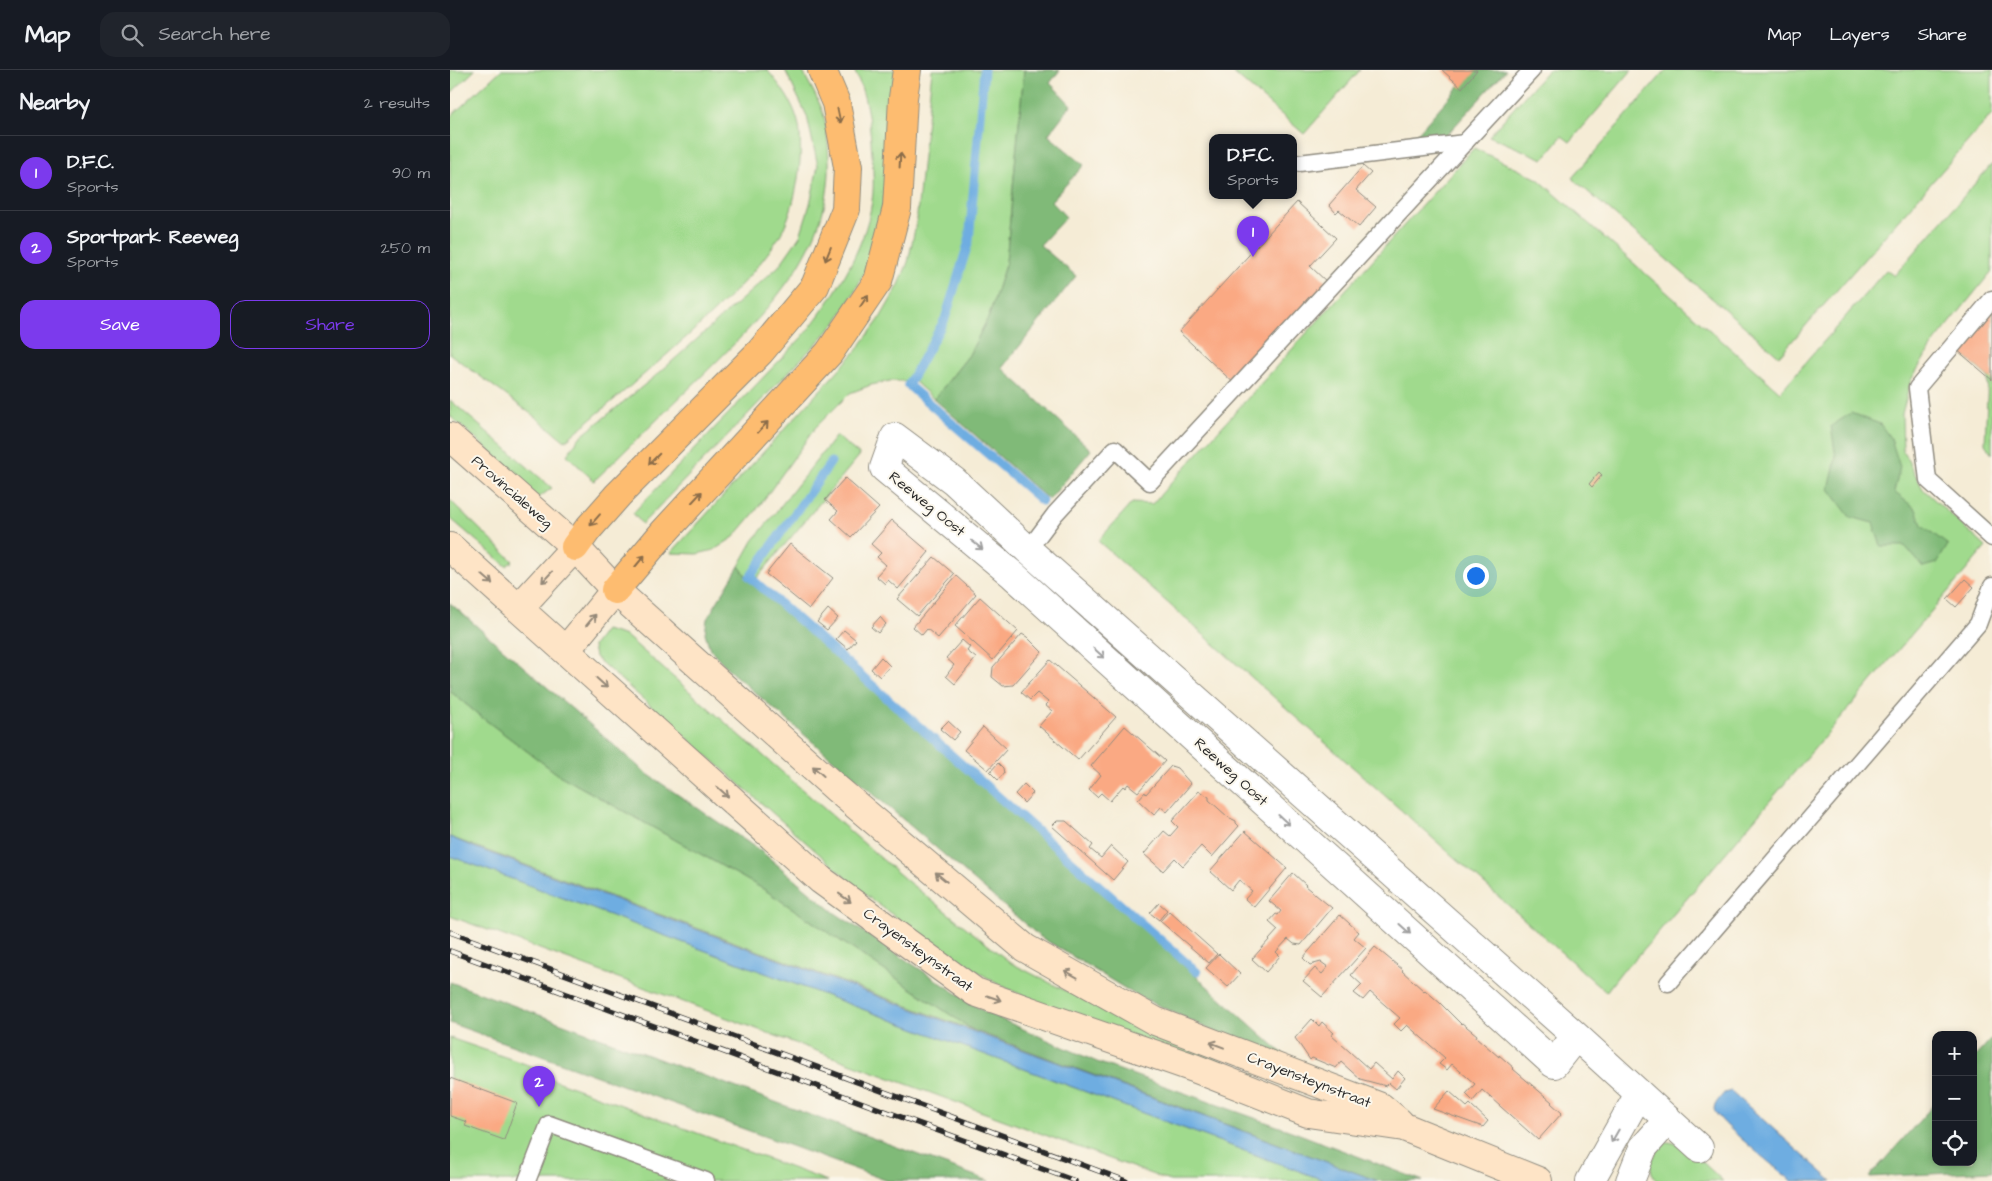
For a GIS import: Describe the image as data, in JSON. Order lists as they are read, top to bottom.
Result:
{
  "streets": {
    "main road": ["Provincialeweg", "Crayensteynstraat"],
    "street": ["Reeweg Oost"]
  },
  "crossings": [
    ["Provincialeweg", "Crayensteynstraat"]
  ],
  "page": {
    "header": "Map",
    "search": "Search here",
    "nav": ["Map", "Layers", "Share"],
    "heading": ["Nearby", "2 results"],
    "popup": ["D.F.C.", "Sports"],
    "list": [
      {
        "mark": "1",
        "name": "D.F.C.",
        "note": "Sports",
        "value": "90 m"
      },
      {
        "mark": "2",
        "name": "Sportpark Reeweg",
        "note": "Sports",
        "value": "250 m"
      }
    ],
    "pins": ["1", "2"],
    "buttons": ["Save", "Share"],
    "map_buttons": ["+", "−"]
  }
}
